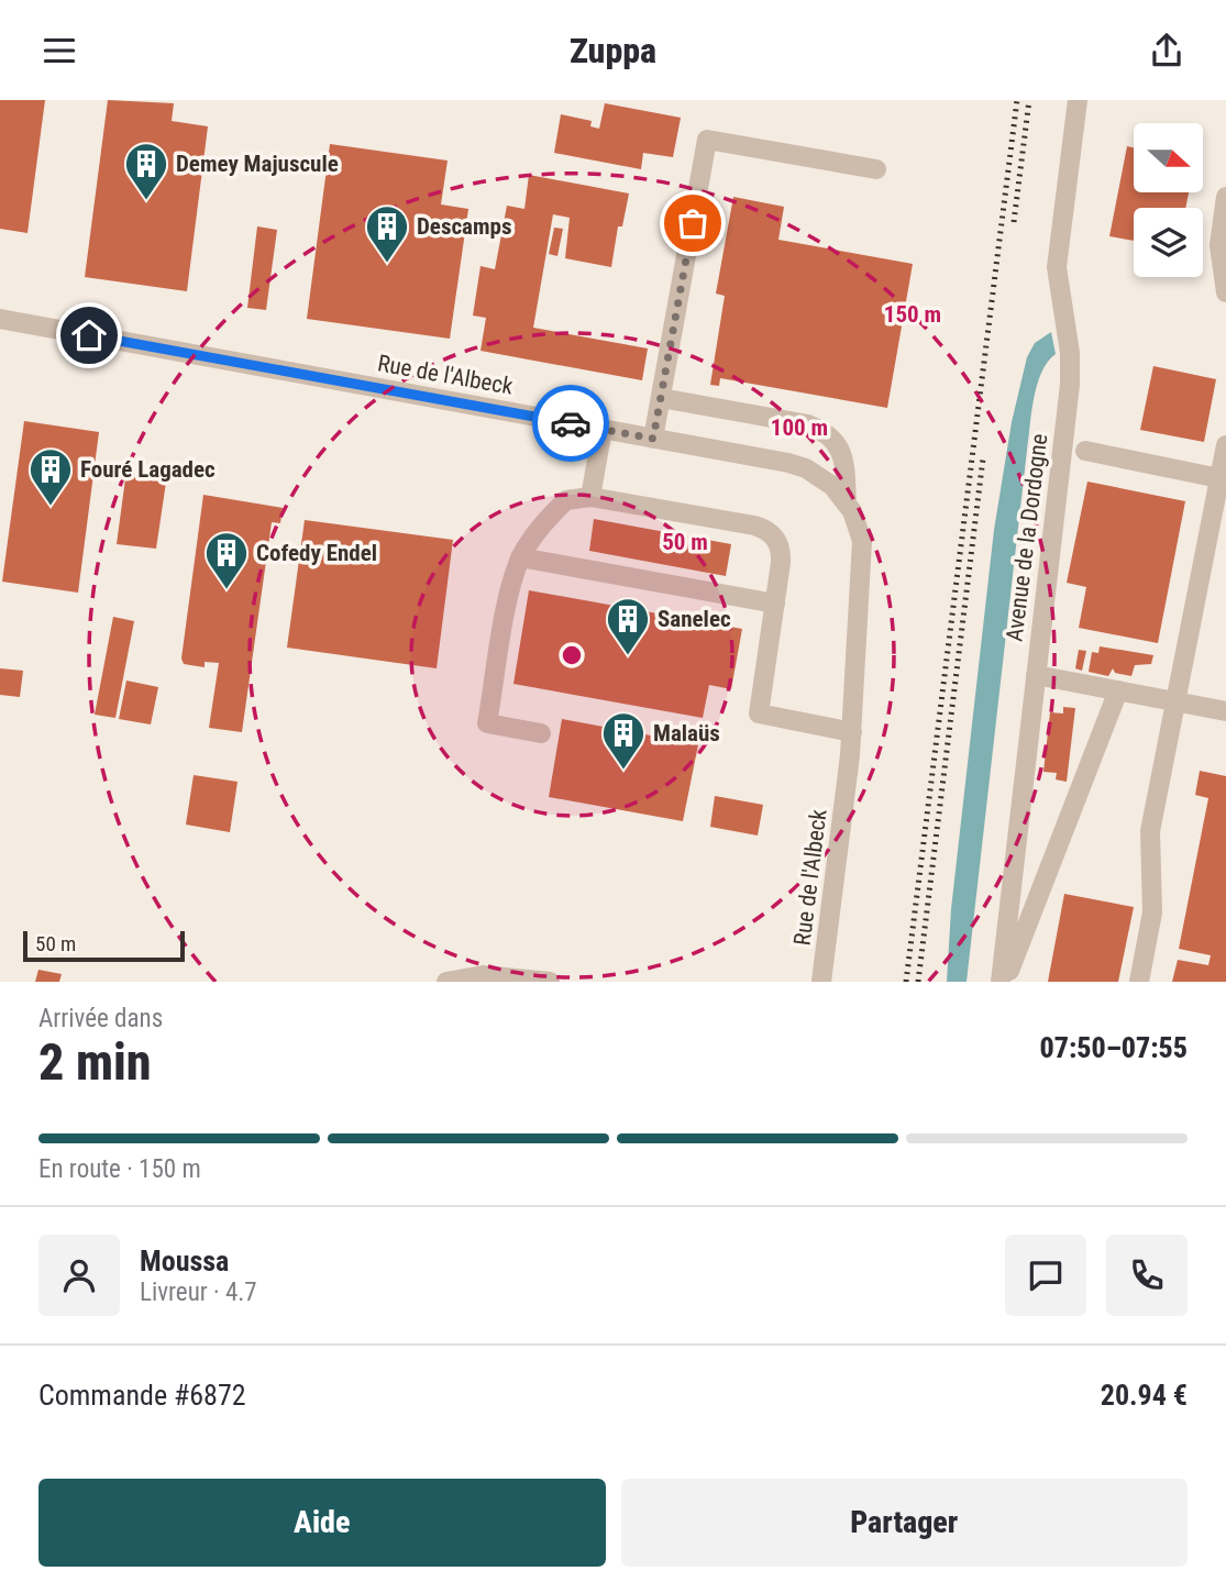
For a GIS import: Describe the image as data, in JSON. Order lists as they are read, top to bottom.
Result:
{
  "streets": {
    "street": ["Rue de l'Albeck", "Avenue de la Dordogne"]
  },
  "places": {
    "building": [
      "Demey Majuscule",
      "Descamps",
      "Fouré Lagadec",
      "Cofedy Endel",
      "Sanelec",
      "Malaüs"
    ]
  },
  "scale_bar": "50 m",
  "north": "right",
  "page": {
    "header": "Zuppa",
    "scale": "50 m",
    "heading": ["2 min", "Arrivée dans", "07:50–07:55"],
    "panel": [
      "Moussa",
      "Livreur · 4.7",
      "Commande #6872",
      "20.94 €"
    ],
    "bar": "En route · 150 m",
    "buttons": ["Aide", "Partager"]
  },
  "rings": ["150 m", "100 m", "50 m"]
}
